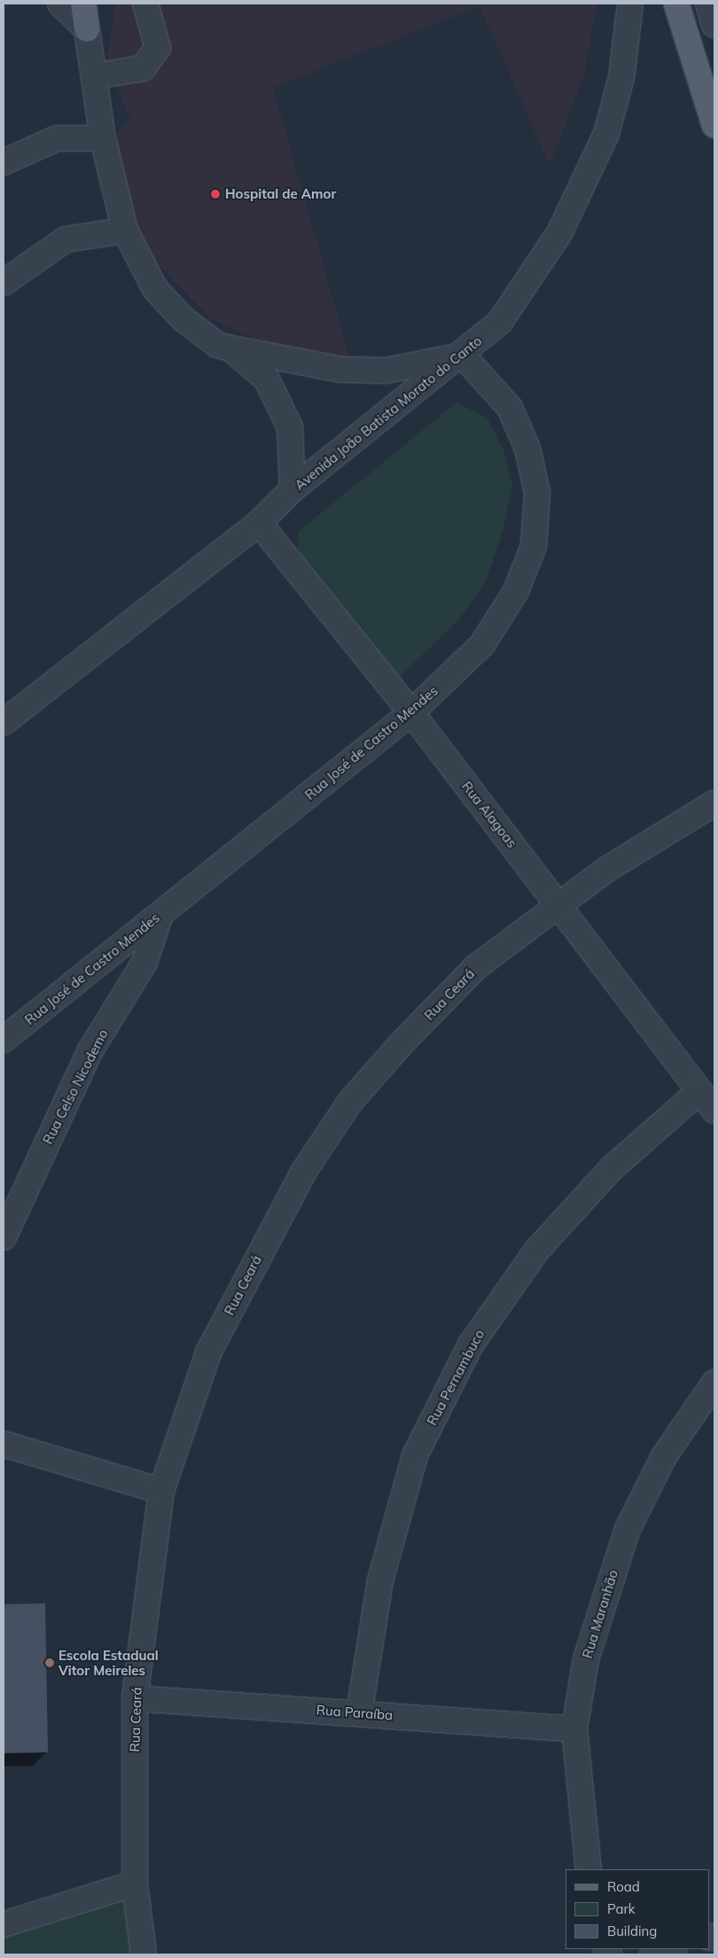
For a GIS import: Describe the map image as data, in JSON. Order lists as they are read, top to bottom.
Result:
{
  "streets": {
    "street": [
      "Avenida João Batista Morato do Canto",
      "Rua José de Castro Mendes",
      "Rua Alagoas",
      "Rua Ceará",
      "Rua Celso Nicodemo",
      "Rua Pernambuco",
      "Rua Maranhão",
      "Rua Paraíba"
    ]
  },
  "crossings": [
    ["Avenida João Batista Morato do Canto", "Rua José de Castro Mendes"],
    ["Avenida João Batista Morato do Canto", "Rua Alagoas"],
    ["Rua José de Castro Mendes", "Rua Alagoas"],
    ["Rua José de Castro Mendes", "Rua Celso Nicodemo"],
    ["Rua Alagoas", "Rua Ceará"],
    ["Rua Alagoas", "Rua Pernambuco"],
    ["Rua Ceará", "Rua Paraíba"],
    ["Rua Pernambuco", "Rua Paraíba"],
    ["Rua Maranhão", "Rua Paraíba"]
  ],
  "places": ["Hospital de Amor", "Escola Estadual Vitor Meireles"],
  "legend": ["Road", "Park", "Building"]
}
